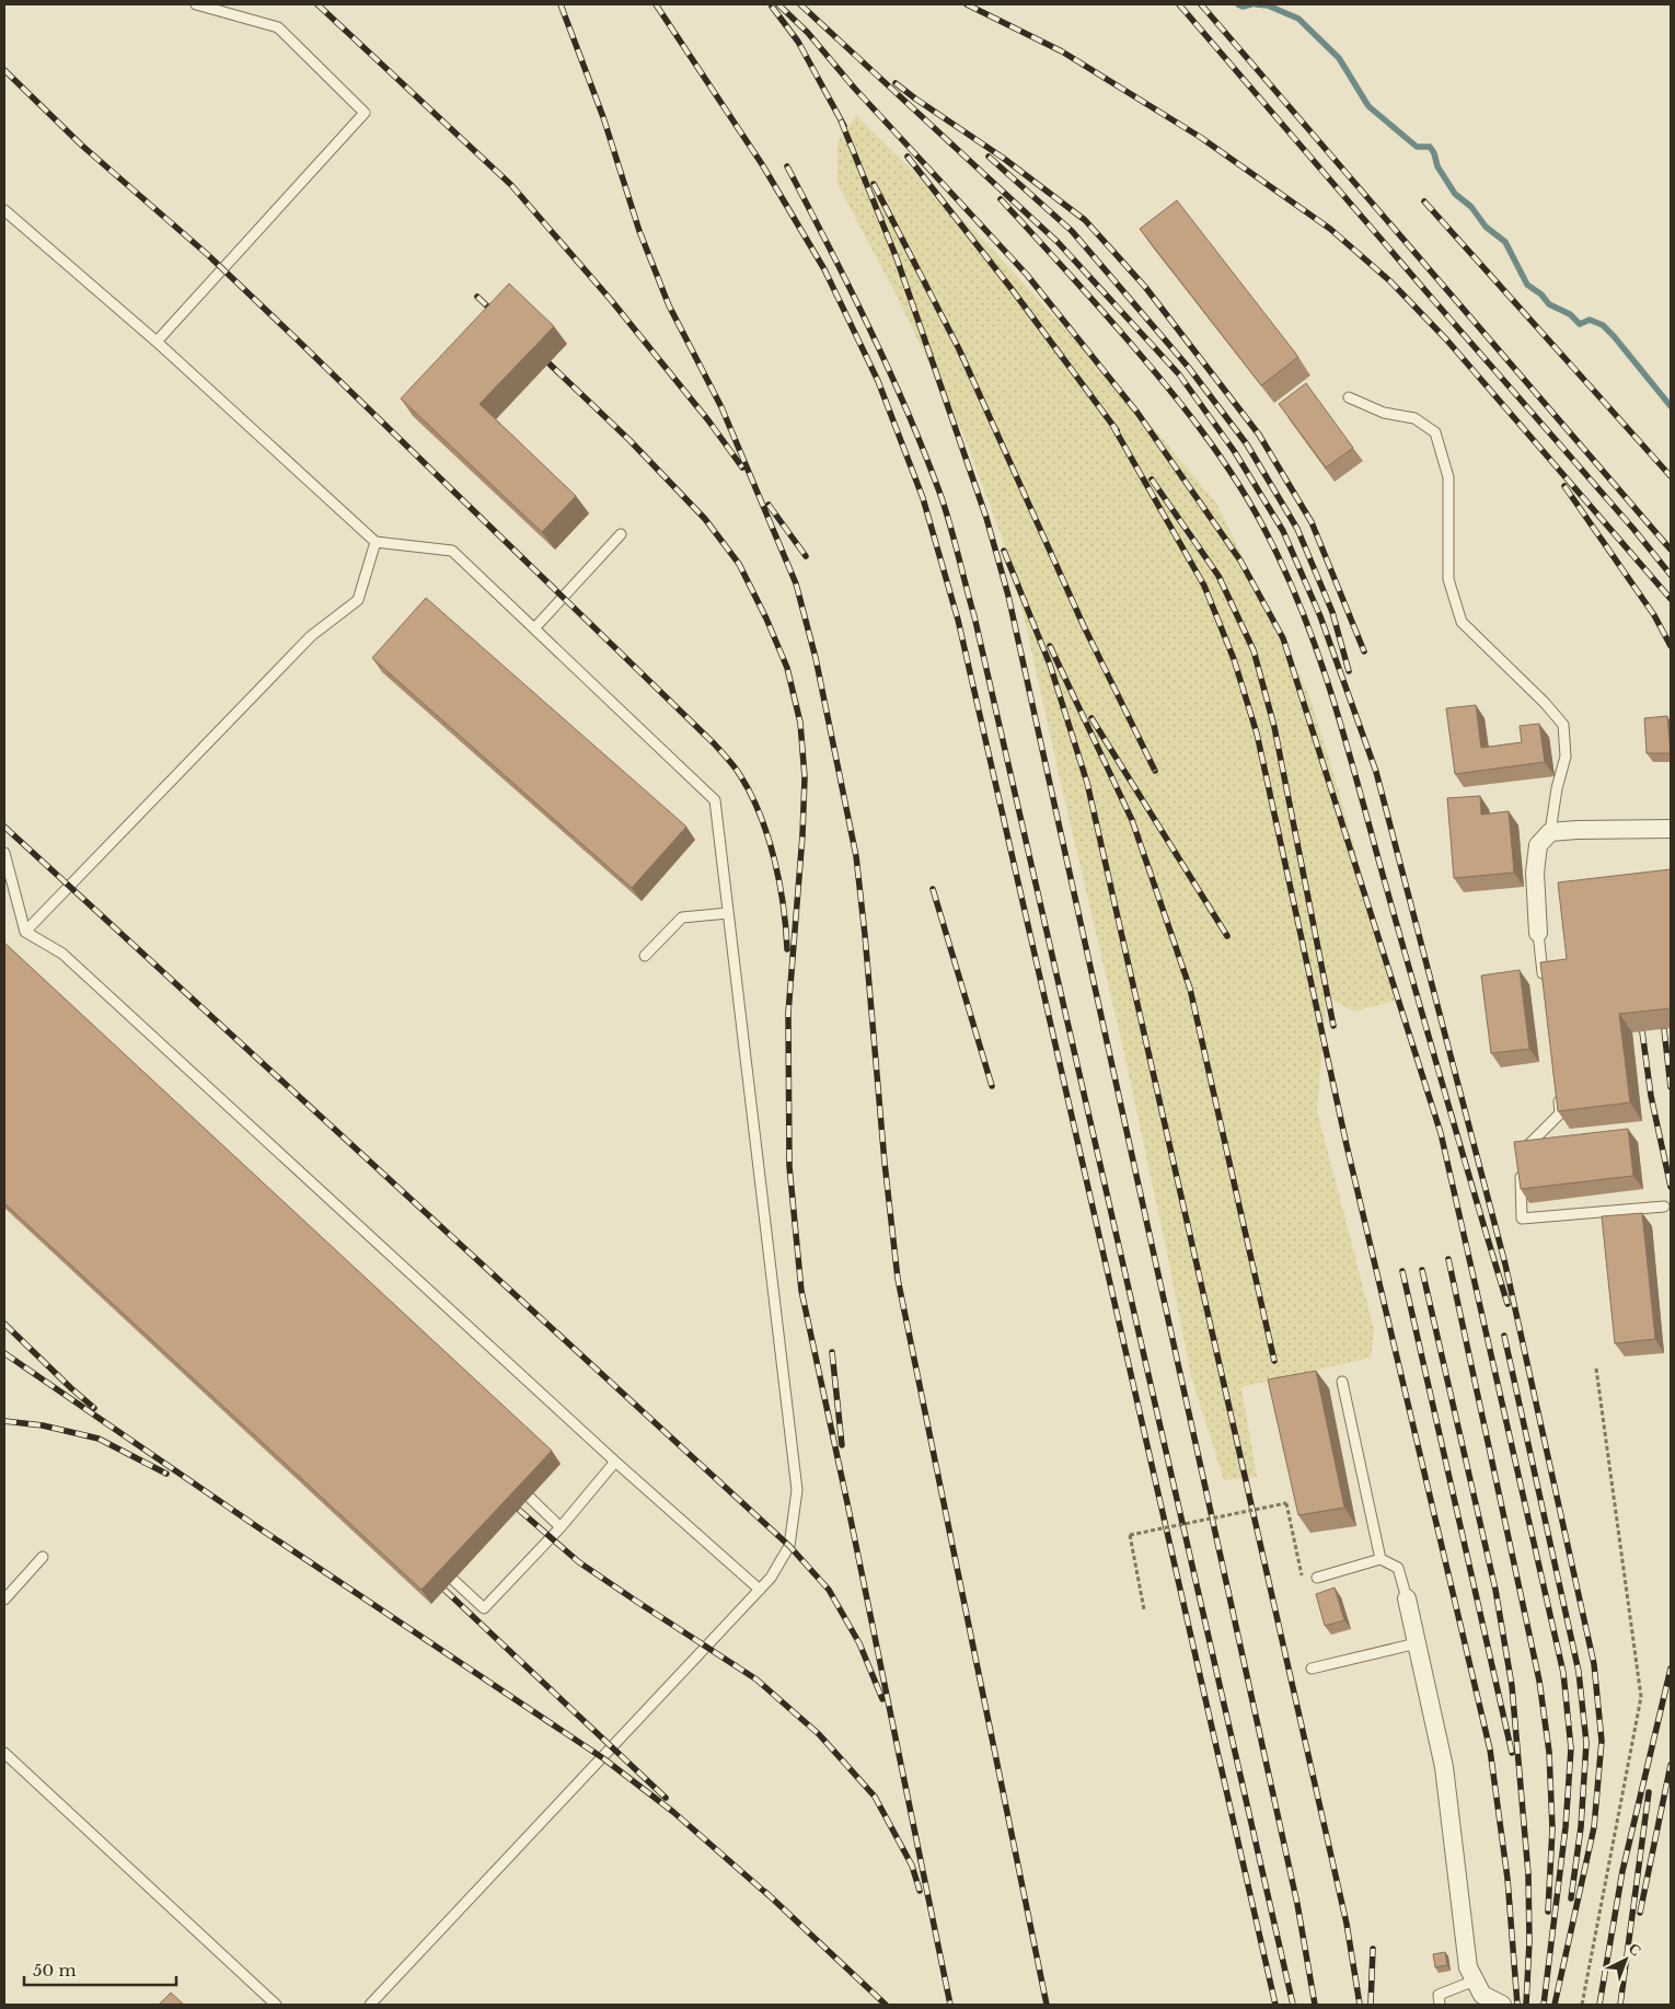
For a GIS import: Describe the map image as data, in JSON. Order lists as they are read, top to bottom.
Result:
{
  "scale_bar": "50 m",
  "north": "top right"
}
